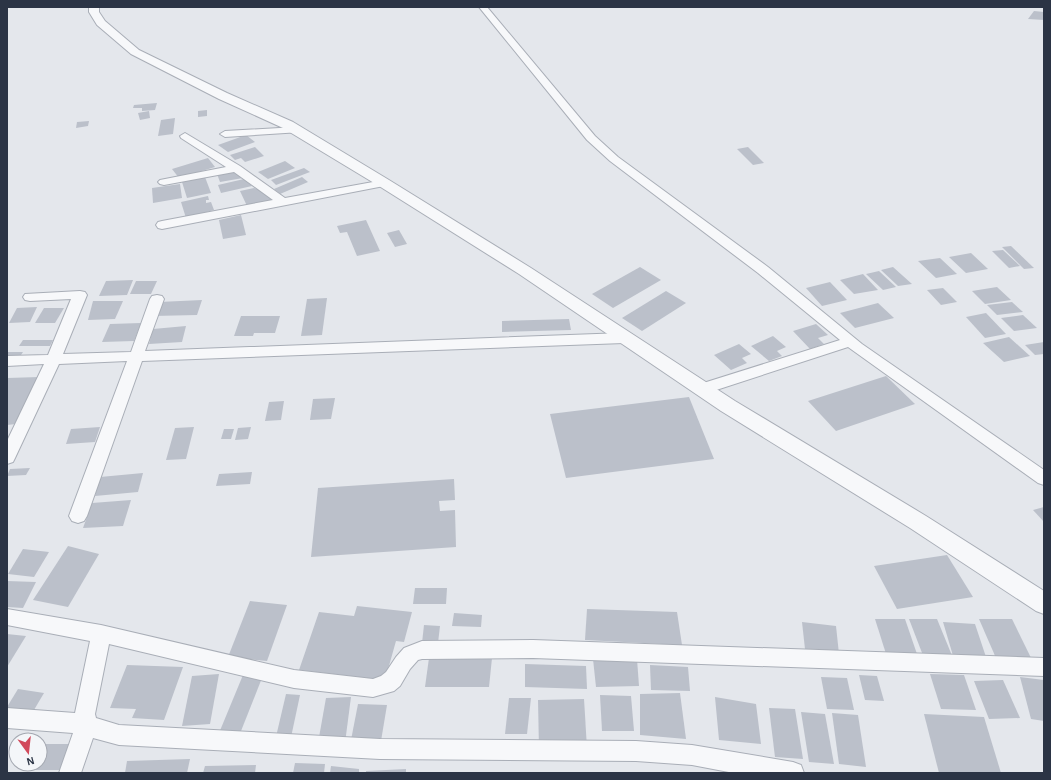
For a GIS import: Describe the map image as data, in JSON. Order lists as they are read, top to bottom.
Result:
{
  "north": "bottom"
}
